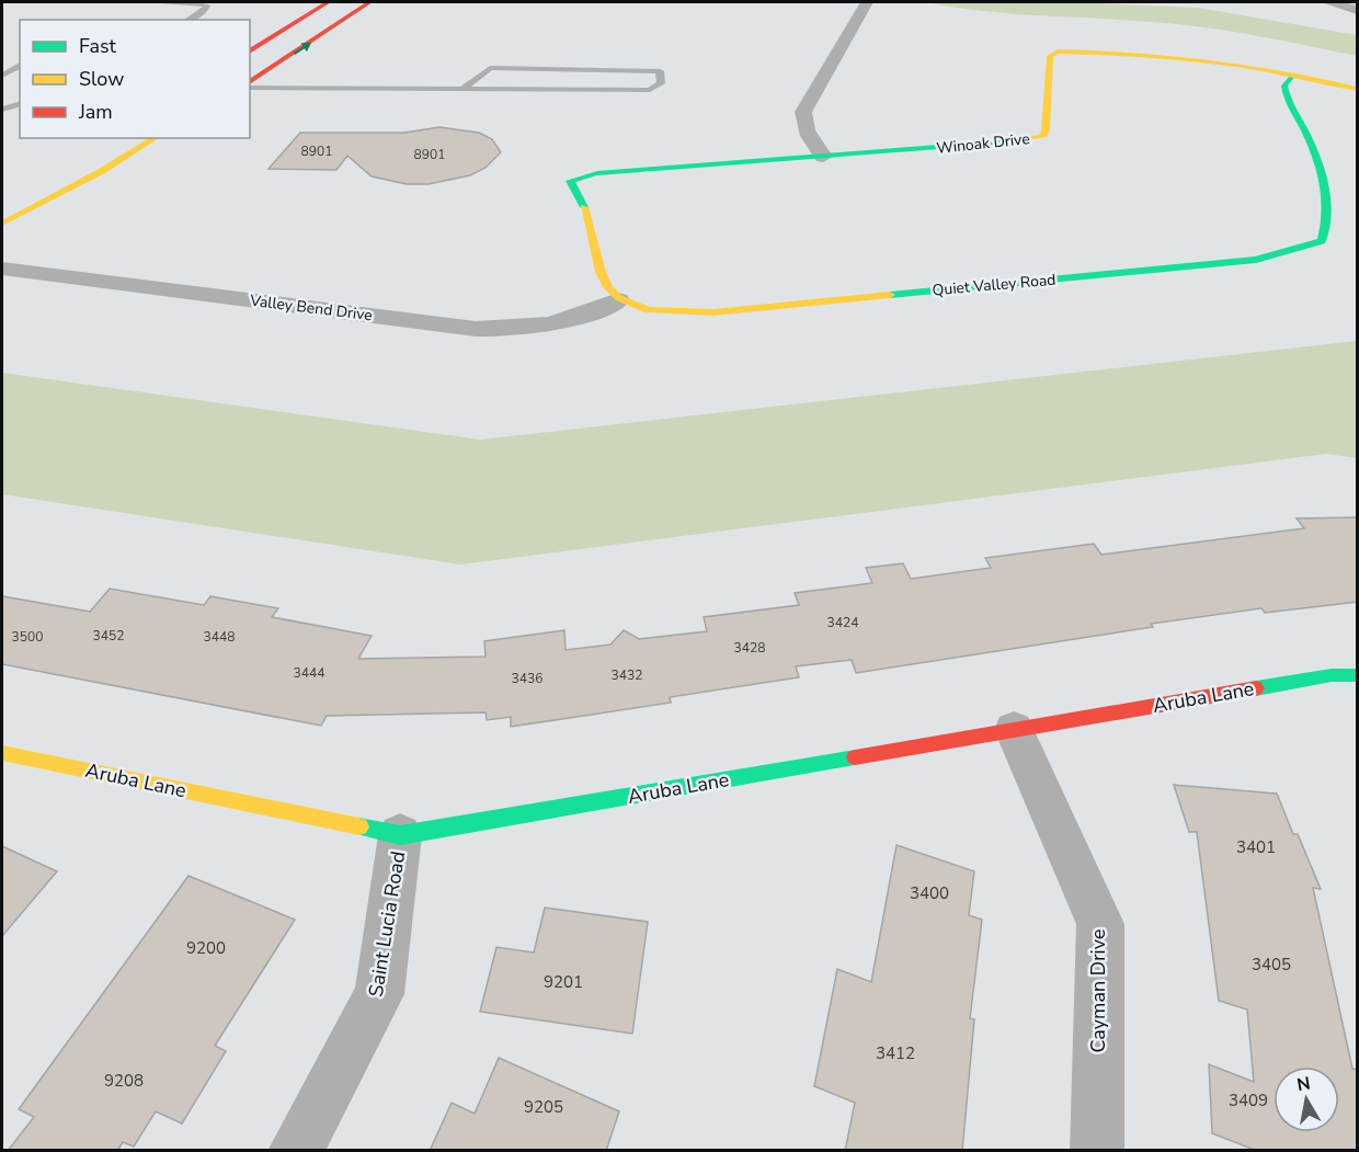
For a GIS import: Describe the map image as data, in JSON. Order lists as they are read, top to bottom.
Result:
{
  "streets": {
    "street": [
      "Winoak Drive",
      "Quiet Valley Road",
      "Valley Bend Drive",
      "Aruba Lane",
      "Saint Lucia Road",
      "Cayman Drive"
    ]
  },
  "crossings": [
    ["Winoak Drive", "Quiet Valley Road"],
    ["Winoak Drive", "Valley Bend Drive"],
    ["Quiet Valley Road", "Valley Bend Drive"],
    ["Aruba Lane", "Saint Lucia Road"],
    ["Aruba Lane", "Cayman Drive"]
  ],
  "house_numbers": [
    "8901",
    "8901",
    "3424",
    "3452",
    "3500",
    "3448",
    "3428",
    "3444",
    "3432",
    "3436",
    "3401",
    "3400",
    "9200",
    "3405",
    "9201",
    "3412",
    "9208",
    "3409",
    "9205"
  ],
  "legend": ["Fast", "Slow", "Jam"],
  "north": "top"
}
